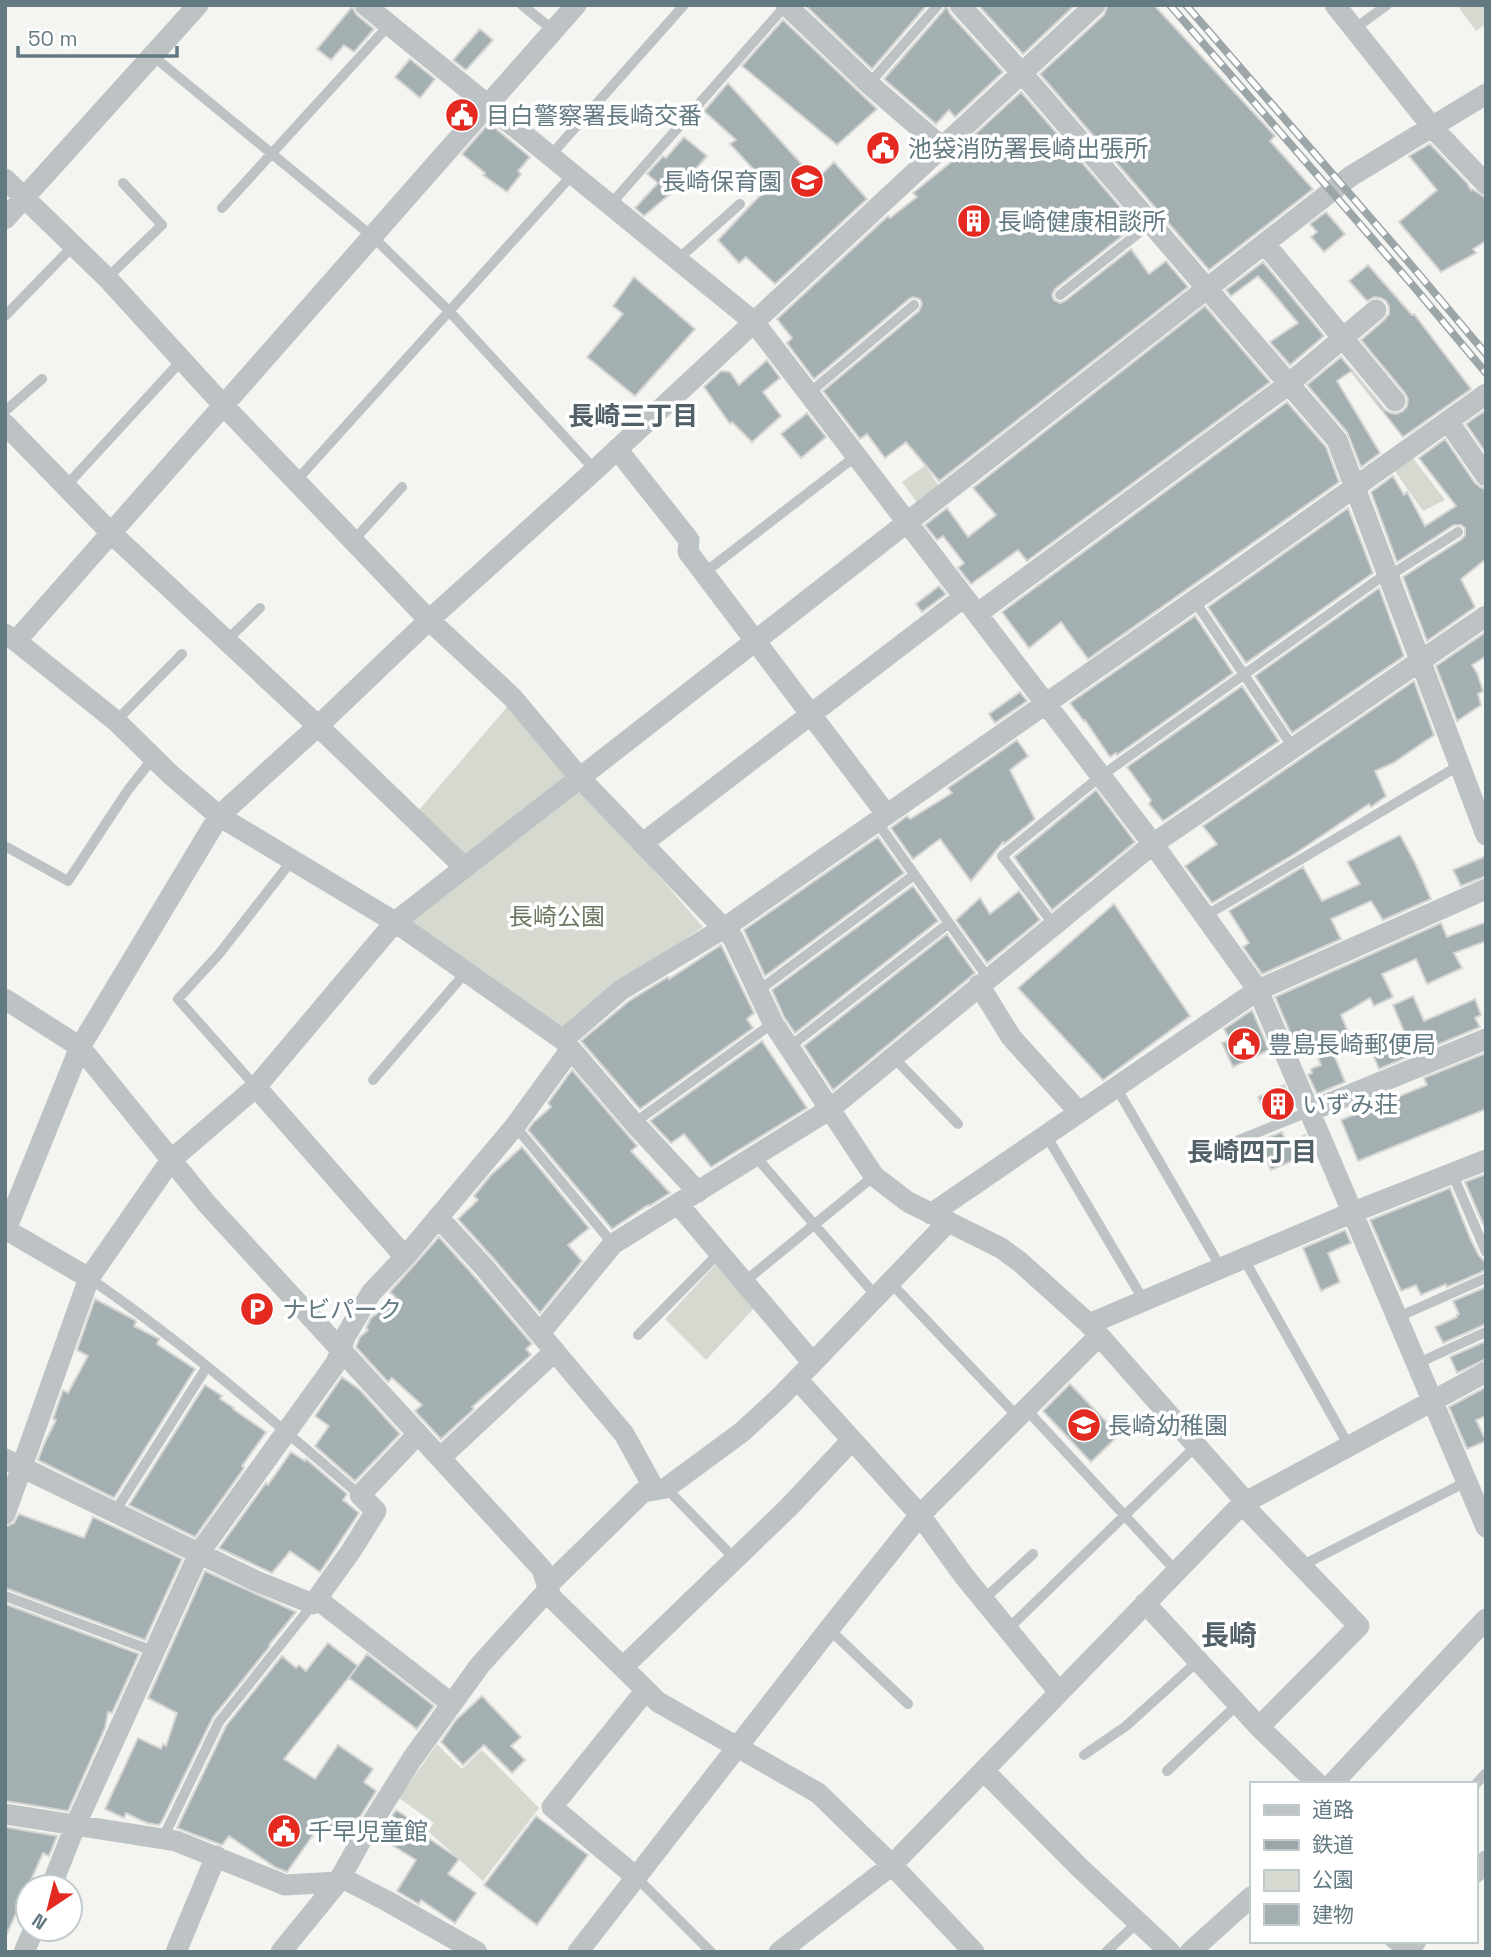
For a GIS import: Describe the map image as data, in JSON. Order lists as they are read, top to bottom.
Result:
{
  "districts": ["長崎三丁目", "長崎四丁目", "長崎"],
  "parks": ["長崎公園"],
  "places": {
    "public building": [
      "目白警察署長崎交番",
      "池袋消防署長崎出張所",
      "豊島長崎郵便局",
      "千早児童館"
    ],
    "school or university": ["長崎保育園", "長崎幼稚園"],
    "building": ["長崎健康相談所", "いずみ荘"],
    "parking": ["ナビパーク"]
  },
  "legend": [
    "道路",
    "鉄道",
    "公園",
    "建物"
  ],
  "scale_bar": "50 m",
  "north": "bottom left"
}
